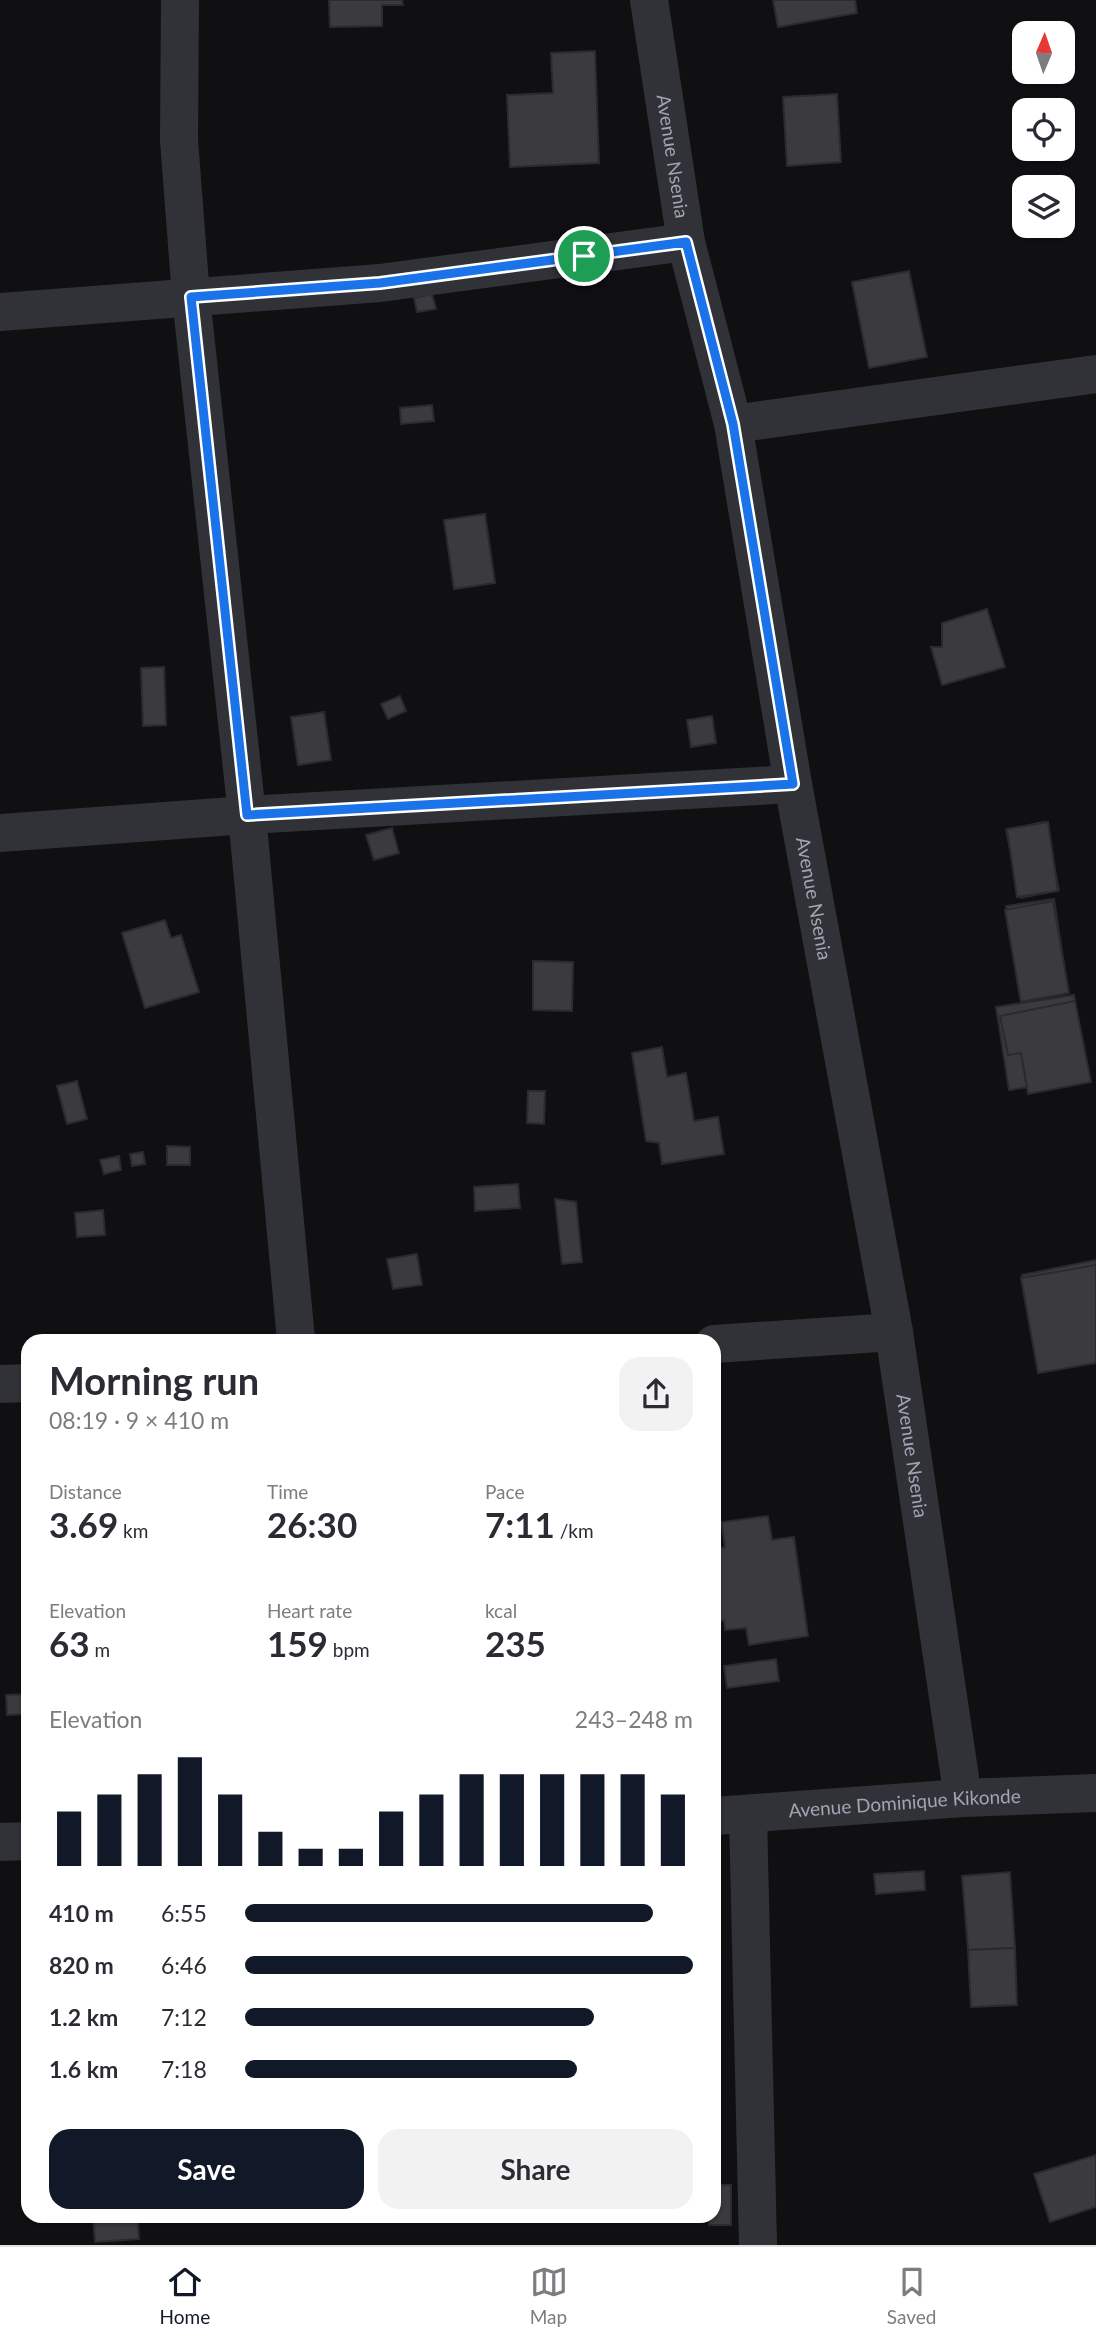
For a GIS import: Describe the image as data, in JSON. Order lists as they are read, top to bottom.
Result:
{
  "streets": {
    "street": ["Avenue Nsenia", "Avenue Dominique Kikonde"]
  },
  "crossings": [
    ["Avenue Nsenia", "Avenue Dominique Kikonde"]
  ],
  "north": "top",
  "page": {
    "heading": ["Morning run", "08:19 · 9 × 410 m"],
    "stats": [
      ["Distance", "3.69 km"],
      ["Time", "26:30"],
      ["Pace", "7:11 /km"],
      ["Elevation", "63 m"],
      ["Heart rate", "159 bpm"],
      ["kcal", "235"]
    ],
    "chart": ["Elevation", "243–248 m"],
    "list": [
      {
        "name": "410 m",
        "note": "6:55"
      },
      {
        "name": "820 m",
        "note": "6:46"
      },
      {
        "name": "1.2 km",
        "note": "7:12"
      },
      {
        "name": "1.6 km",
        "note": "7:18"
      }
    ],
    "buttons": ["Save", "Share"],
    "tabs": ["Home", "Map", "Saved"]
  }
}
